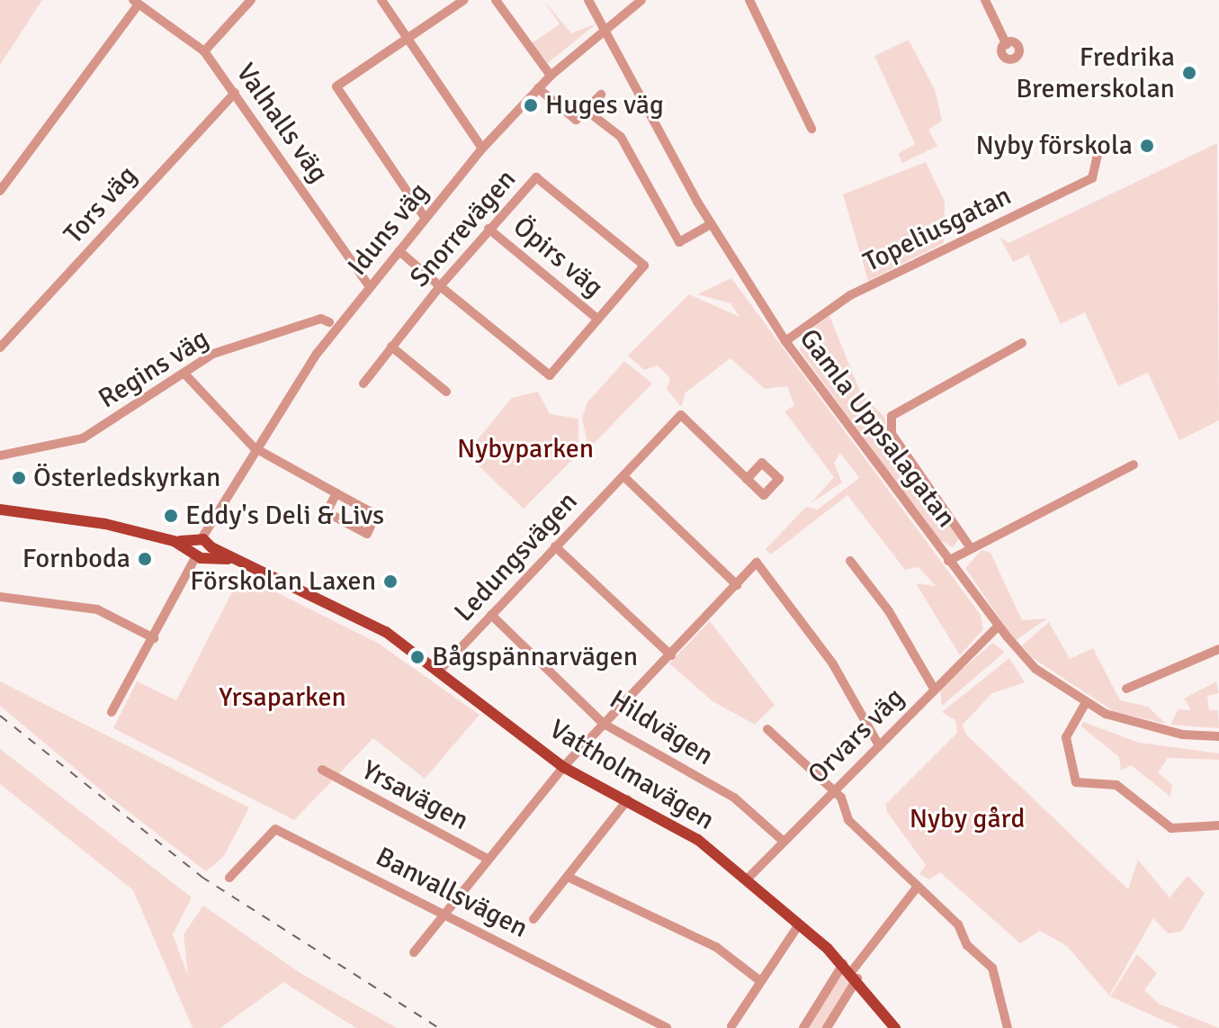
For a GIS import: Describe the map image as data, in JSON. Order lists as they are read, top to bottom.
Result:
{
  "streets": {
    "main road": ["Vattholmavägen"],
    "street": [
      "Valhalls väg",
      "Tors väg",
      "Snorrevägen",
      "Iduns väg",
      "Topeliusgatan",
      "Öpirs väg",
      "Regins väg",
      "Gamla Uppsalagatan",
      "Ledungsvägen",
      "Hildvägen",
      "Orvars väg",
      "Yrsavägen",
      "Banvallsvägen"
    ]
  },
  "crossings": [
    ["Valhalls väg", "Tors väg"],
    ["Valhalls väg", "Iduns väg"],
    ["Snorrevägen", "Öpirs väg"],
    ["Iduns väg", "Gamla Uppsalagatan"],
    ["Iduns väg", "Vattholmavägen"],
    ["Topeliusgatan", "Gamla Uppsalagatan"],
    ["Gamla Uppsalagatan", "Orvars väg"],
    ["Ledungsvägen", "Hildvägen"],
    ["Ledungsvägen", "Vattholmavägen"],
    ["Hildvägen", "Orvars väg"],
    ["Orvars väg", "Vattholmavägen"]
  ],
  "parks": ["Nybyparken", "Yrsaparken", "Nyby gård"],
  "places": [
    "Fredrika Bremerskolan",
    "Huges väg",
    "Nyby förskola",
    "Österledskyrkan",
    "Eddy's Deli & Livs",
    "Fornboda",
    "Förskolan Laxen",
    "Bågspännarvägen"
  ]
}
